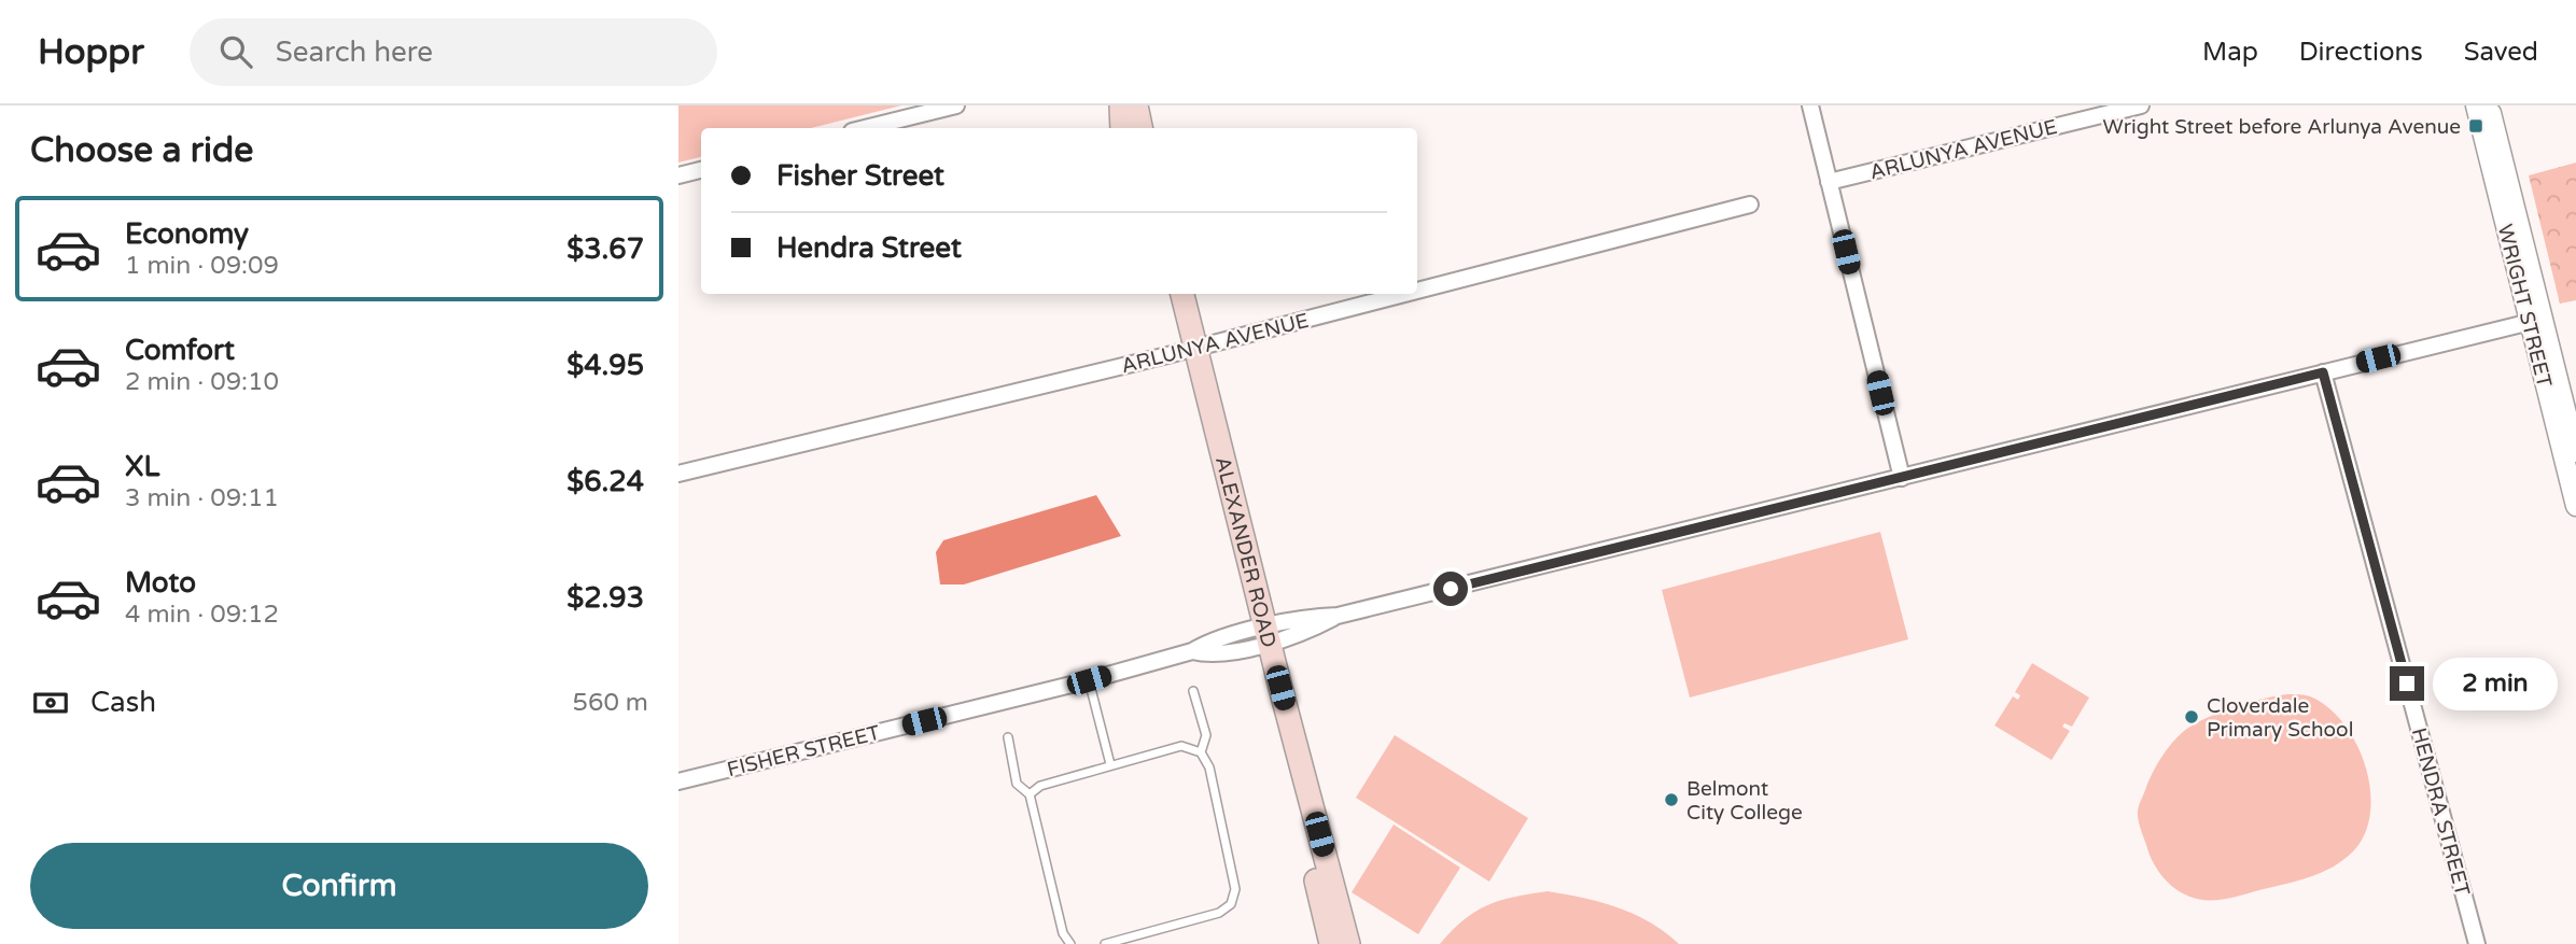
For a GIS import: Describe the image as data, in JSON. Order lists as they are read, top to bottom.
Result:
{
  "streets": {
    "main road": ["ALEXANDER ROAD"],
    "street": [
      "ARLUNYA AVENUE",
      "WRIGHT STREET",
      "FISHER STREET",
      "HENDRA STREET"
    ]
  },
  "crossings": [
    ["ARLUNYA AVENUE", "ALEXANDER ROAD"],
    ["WRIGHT STREET", "FISHER STREET"],
    ["ALEXANDER ROAD", "FISHER STREET"],
    ["FISHER STREET", "HENDRA STREET"]
  ],
  "places": {
    "transit": ["Wright Street before Arlunya Avenue"],
    "other": ["Cloverdale Primary School", "Belmont City College"]
  },
  "page": {
    "header": "Hoppr",
    "search": "Search here",
    "nav": ["Map", "Directions", "Saved"],
    "heading": "Choose a ride",
    "banner": ["Fisher Street", "Hendra Street"],
    "list": [
      {
        "name": "Economy",
        "note": "1 min · 09:09",
        "value": "$3.67"
      },
      {
        "name": "Comfort",
        "note": "2 min · 09:10",
        "value": "$4.95"
      },
      {
        "name": "XL",
        "note": "3 min · 09:11",
        "value": "$6.24"
      },
      {
        "name": "Moto",
        "note": "4 min · 09:12",
        "value": "$2.93"
      }
    ],
    "bubble": "2 min",
    "pay": ["Cash", "560 m"],
    "buttons": "Confirm"
  }
}
